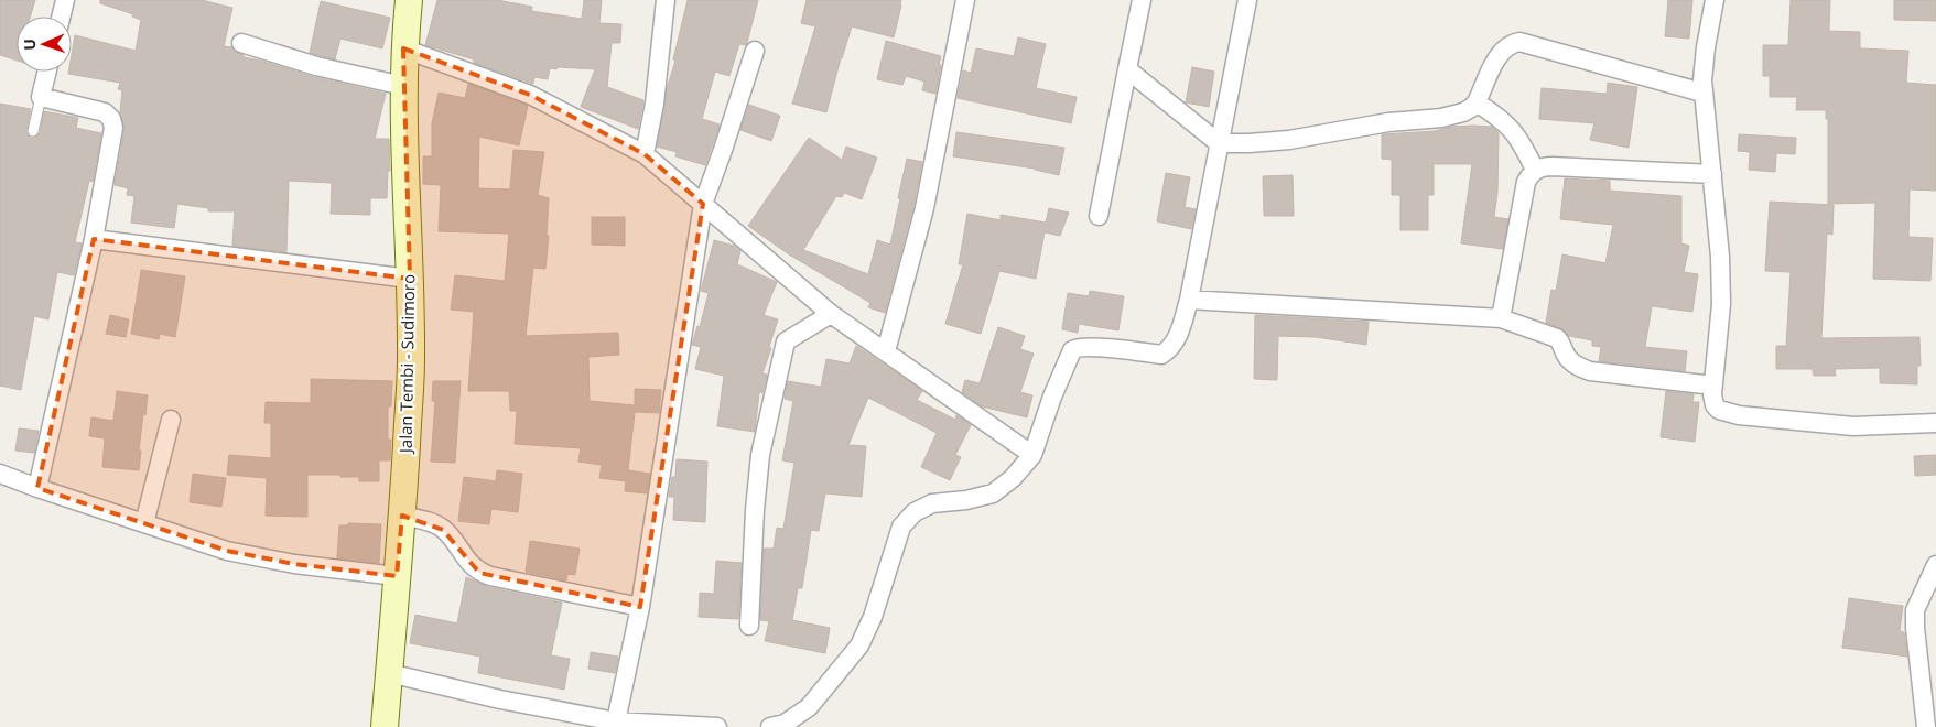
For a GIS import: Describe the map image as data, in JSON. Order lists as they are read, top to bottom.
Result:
{
  "streets": {
    "main road": ["Jalan Tembi - Sudimoro"]
  },
  "north": "left"
}
